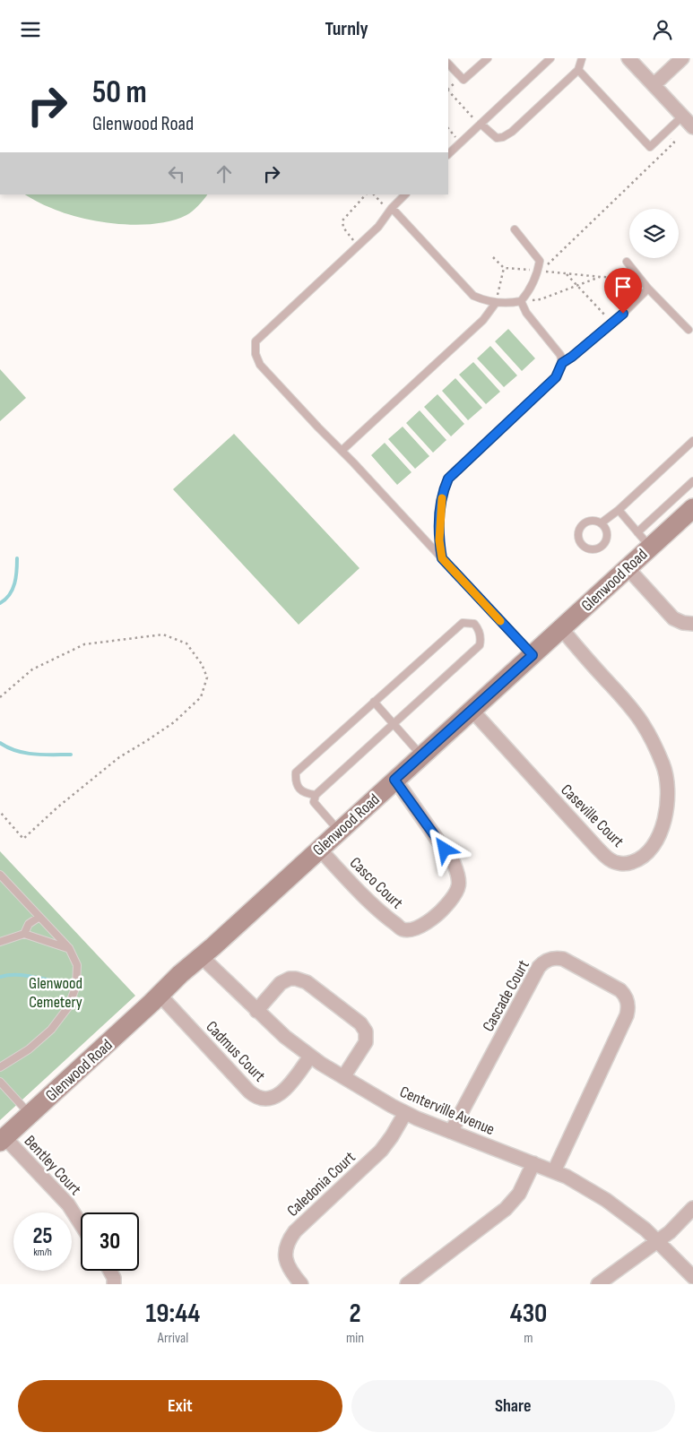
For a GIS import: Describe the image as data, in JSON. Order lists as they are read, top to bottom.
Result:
{
  "streets": {
    "street": [
      "Glenwood Road",
      "Caseville Court",
      "Casco Court",
      "Cascade Court",
      "Cadmus Court",
      "Centerville Avenue",
      "Bentley Court",
      "Caledonia Court"
    ]
  },
  "crossings": [
    ["Glenwood Road", "Caseville Court"],
    ["Glenwood Road", "Casco Court"],
    ["Glenwood Road", "Cadmus Court"],
    ["Glenwood Road", "Centerville Avenue"],
    ["Glenwood Road", "Bentley Court"],
    ["Cascade Court", "Centerville Avenue"],
    ["Cadmus Court", "Centerville Avenue"],
    ["Centerville Avenue", "Caledonia Court"]
  ],
  "parks": ["Glenwood Cemetery"],
  "page": {
    "header": "Turnly",
    "turn": ["50 m", "Glenwood Road"],
    "speed": "25 km/h",
    "limit": "30",
    "eta": [
      "19:44",
      "Arrival",
      "2",
      "min",
      "430",
      "m"
    ],
    "buttons": ["Exit", "Share"]
  }
}
